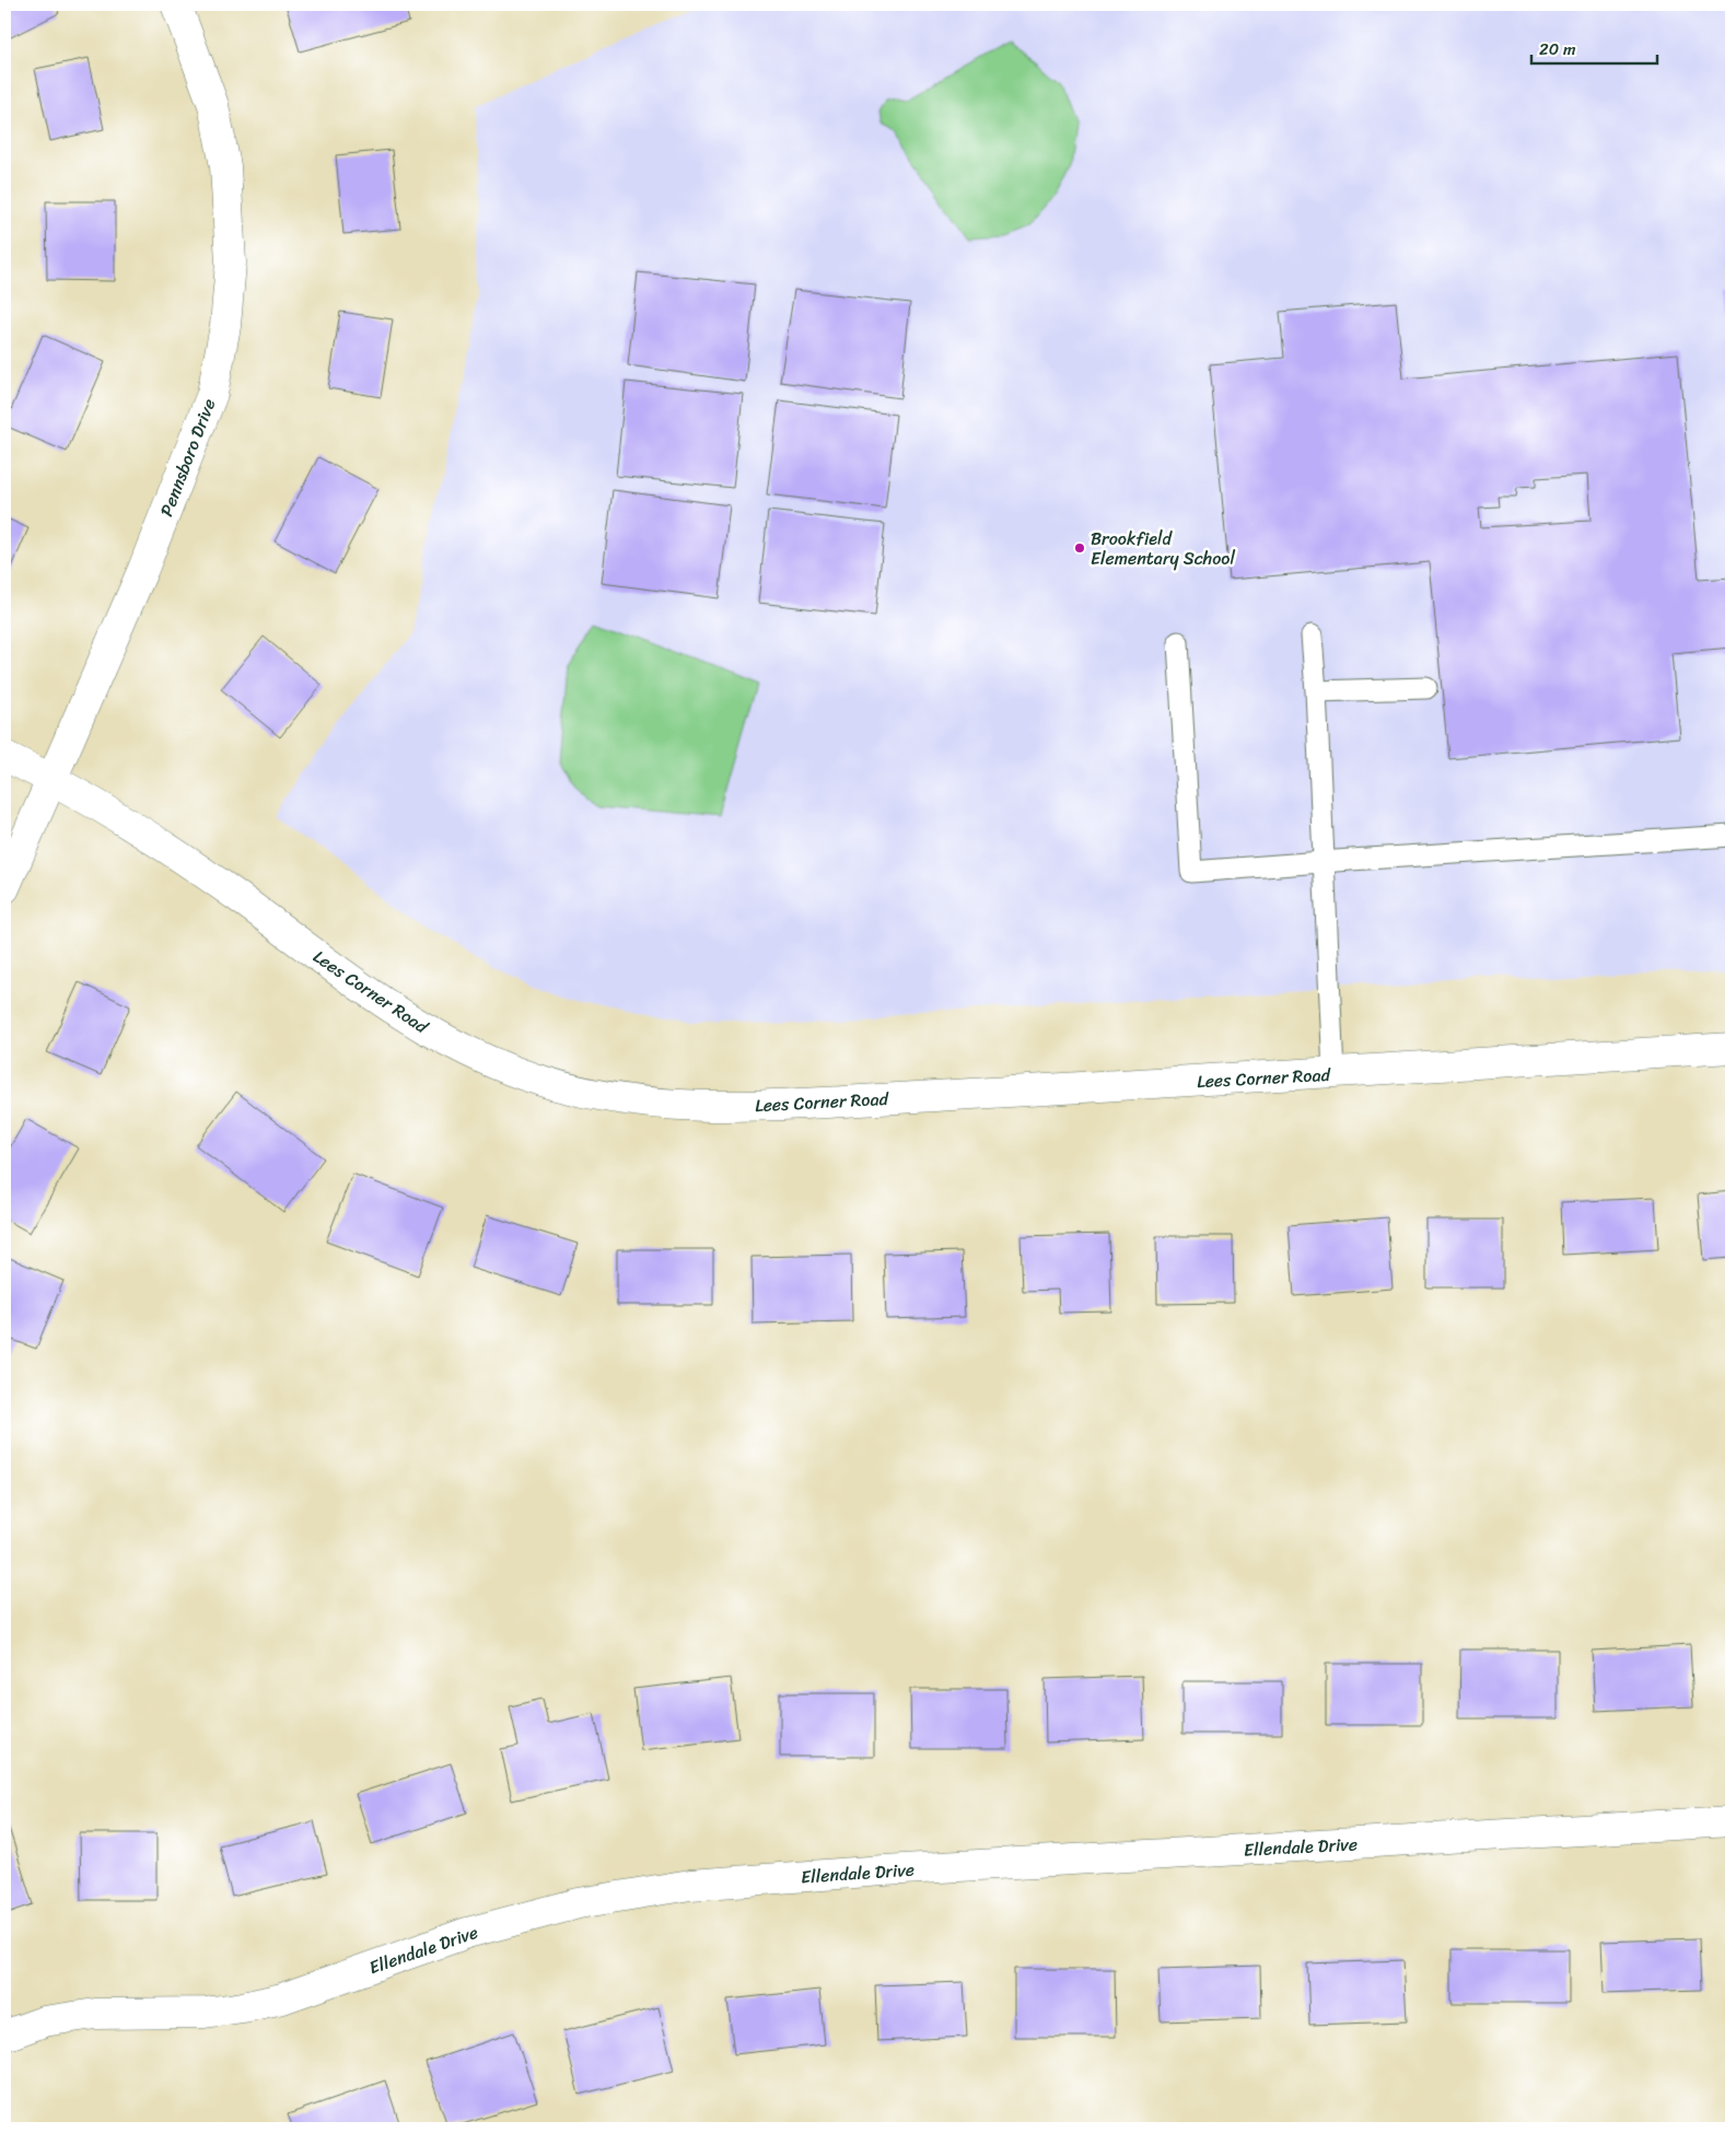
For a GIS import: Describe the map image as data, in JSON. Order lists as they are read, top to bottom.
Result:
{
  "streets": {
    "street": ["Pennsboro Drive", "Lees Corner Road", "Ellendale Drive"]
  },
  "crossings": [
    ["Pennsboro Drive", "Lees Corner Road"]
  ],
  "places": ["Brookfield Elementary School"],
  "scale_bar": "20 m"
}
